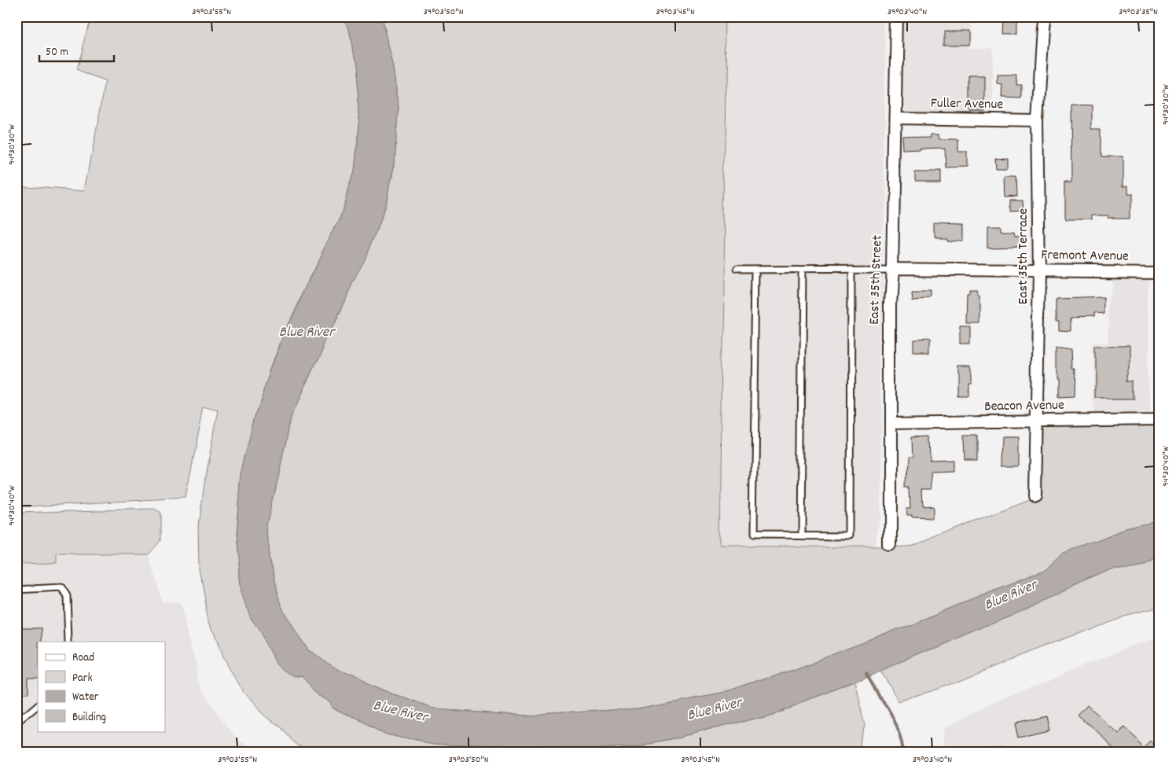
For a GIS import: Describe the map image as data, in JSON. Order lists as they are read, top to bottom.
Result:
{
  "streets": {
    "street": [
      "Fuller Avenue",
      "East 35th Terrace",
      "Fremont Avenue",
      "East 35th Street",
      "Beacon Avenue"
    ]
  },
  "crossings": [
    ["Fuller Avenue", "East 35th Terrace"],
    ["Fuller Avenue", "East 35th Street"],
    ["East 35th Terrace", "Fremont Avenue"],
    ["East 35th Terrace", "Beacon Avenue"],
    ["Fremont Avenue", "East 35th Street"],
    ["East 35th Street", "Beacon Avenue"]
  ],
  "water": ["Blue River"],
  "legend": [
    "Road",
    "Park",
    "Water",
    "Building"
  ],
  "scale_bar": "50 m",
  "coordinates": [
    "39°03'55\"N",
    "39°03'50\"N",
    "39°03'45\"N",
    "39°03'40\"N",
    "39°03'35\"N",
    "94°30'30\"W",
    "94°30'40\"W"
  ]
}
